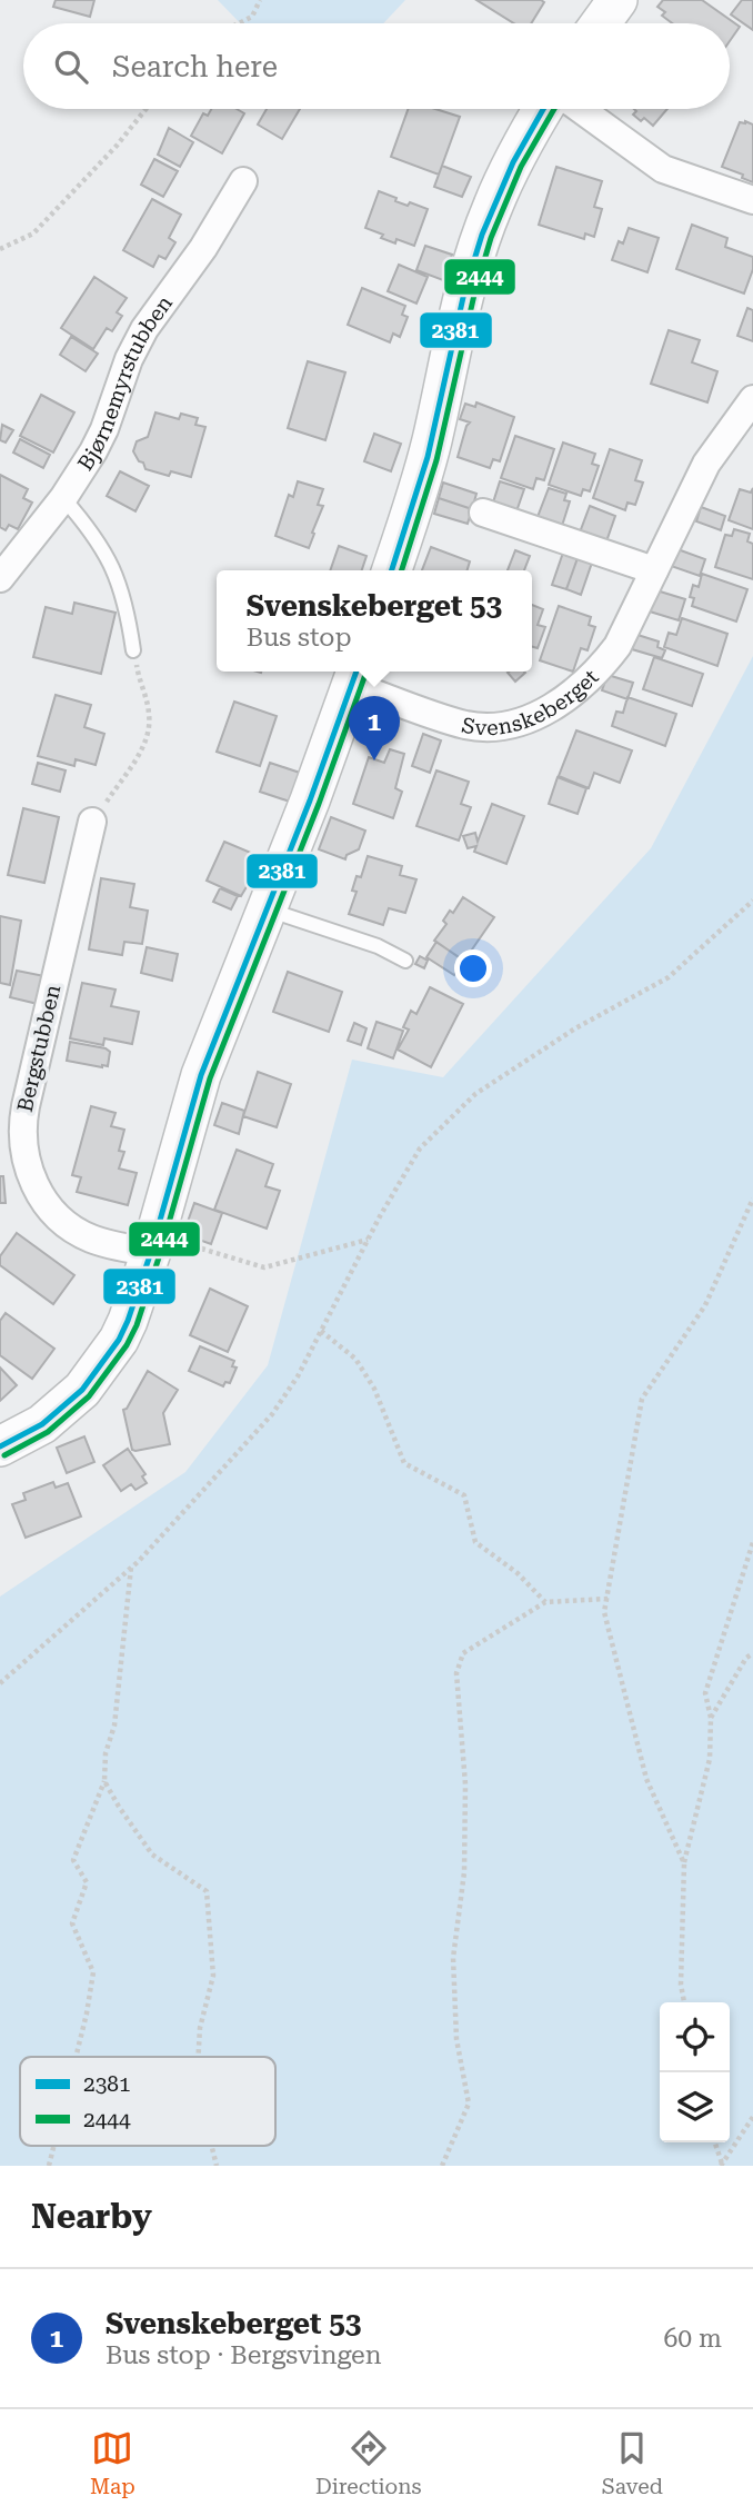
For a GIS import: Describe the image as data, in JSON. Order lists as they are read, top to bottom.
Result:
{
  "streets": {
    "street": ["Bjørnemyrstubben", "Svenskeberget", "Bergstubben"]
  },
  "lines": ["transit line 2381", "transit line 2444"],
  "legend": ["2381", "2444"],
  "page": {
    "search": "Search here",
    "popup": ["Svenskeberget 53", "Bus stop"],
    "pins": "1",
    "heading": "Nearby",
    "list": [
      {
        "mark": "1",
        "name": "Svenskeberget 53",
        "note": "Bus stop · Bergsvingen",
        "value": "60 m"
      }
    ],
    "nav": ["Map", "Directions", "Saved"]
  }
}
